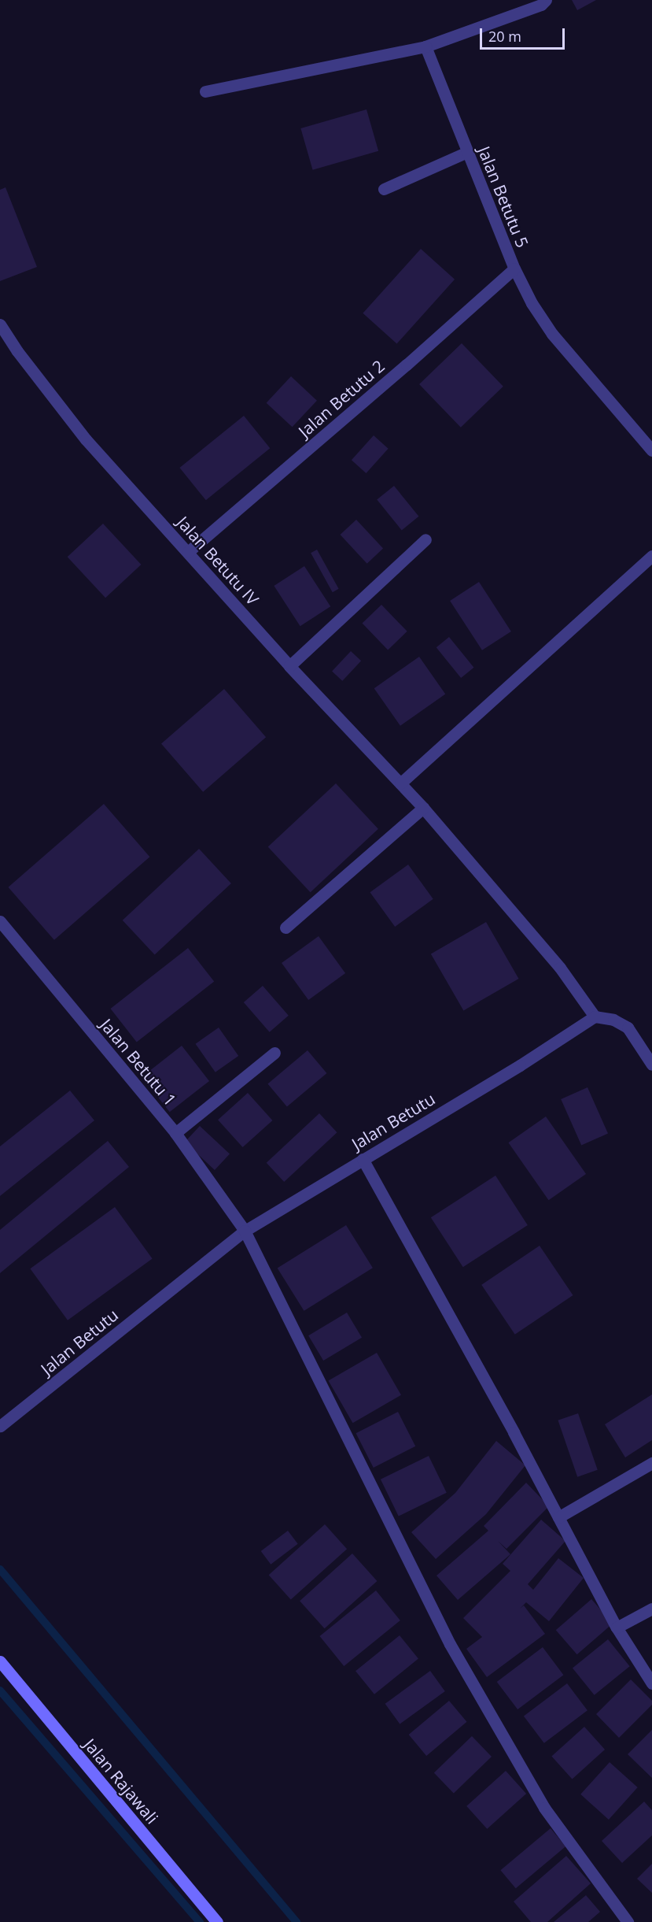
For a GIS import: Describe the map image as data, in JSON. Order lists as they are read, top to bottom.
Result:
{
  "streets": {
    "main road": ["Jalan Rajawali"],
    "street": [
      "Jalan Betutu 5",
      "Jalan Betutu 2",
      "Jalan Betutu IV",
      "Jalan Betutu 1",
      "Jalan Betutu"
    ]
  },
  "crossings": [
    ["Jalan Betutu 5", "Jalan Betutu 2"],
    ["Jalan Betutu 2", "Jalan Betutu IV"],
    ["Jalan Betutu 1", "Jalan Betutu"]
  ],
  "scale_bar": "20 m"
}
